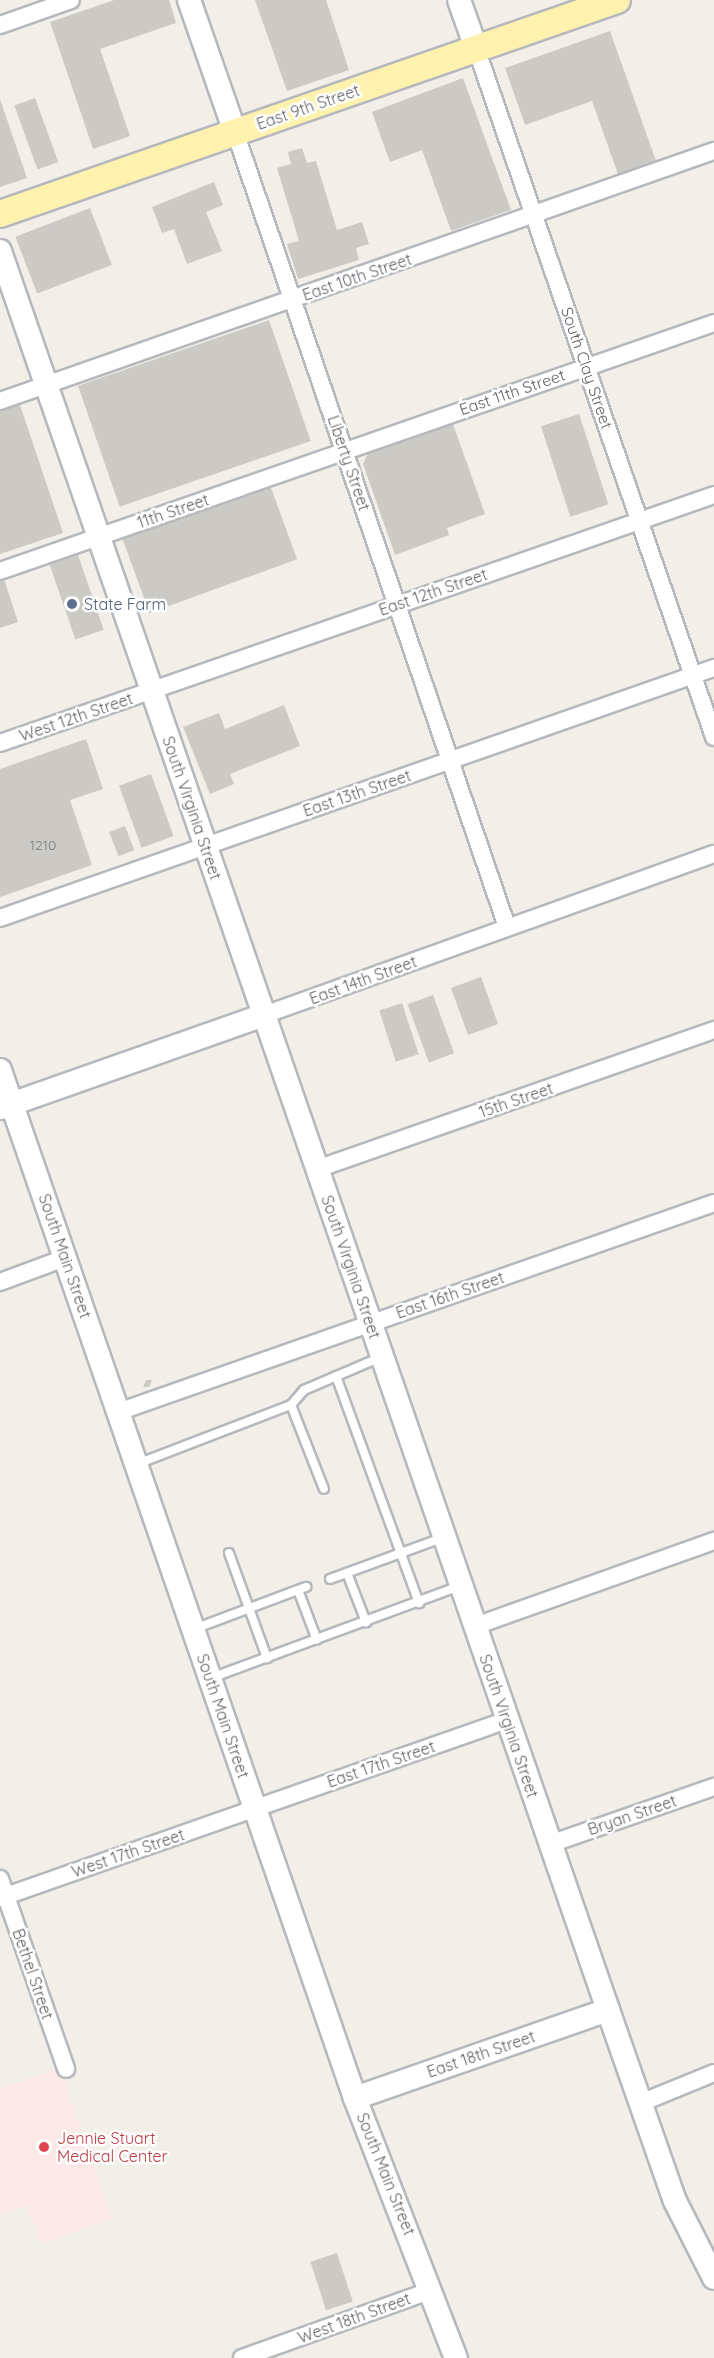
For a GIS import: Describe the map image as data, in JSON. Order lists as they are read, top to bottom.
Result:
{
  "streets": {
    "main road": [
      "East 9th Street",
      "South Clay Street",
      "Liberty Street",
      "South Virginia Street",
      "East 14th Street",
      "South Main Street",
      "East 18th Street"
    ],
    "street": [
      "East 10th Street",
      "East 11th Street",
      "11th Street",
      "East 12th Street",
      "West 12th Street",
      "East 13th Street",
      "15th Street",
      "East 16th Street",
      "East 17th Street",
      "Bryan Street",
      "West 17th Street",
      "Bethel Street",
      "West 18th Street"
    ]
  },
  "crossings": [
    ["East 9th Street", "South Clay Street"],
    ["East 9th Street", "Liberty Street"],
    ["East 10th Street", "South Clay Street"],
    ["East 10th Street", "Liberty Street"],
    ["East 10th Street", "South Virginia Street"],
    ["South Clay Street", "East 11th Street"],
    ["South Clay Street", "East 12th Street"],
    ["South Clay Street", "East 13th Street"],
    ["East 11th Street", "Liberty Street"],
    ["East 11th Street", "11th Street"],
    ["Liberty Street", "11th Street"],
    ["Liberty Street", "East 12th Street"],
    ["Liberty Street", "East 13th Street"],
    ["Liberty Street", "East 14th Street"],
    ["11th Street", "South Virginia Street"],
    ["East 12th Street", "West 12th Street"],
    ["East 12th Street", "South Virginia Street"],
    ["West 12th Street", "South Virginia Street"],
    ["East 13th Street", "South Virginia Street"],
    ["South Virginia Street", "East 14th Street"],
    ["South Virginia Street", "15th Street"],
    ["South Virginia Street", "East 16th Street"],
    ["South Virginia Street", "East 17th Street"],
    ["South Virginia Street", "Bryan Street"],
    ["South Virginia Street", "East 18th Street"],
    ["East 14th Street", "South Main Street"],
    ["South Main Street", "East 16th Street"],
    ["South Main Street", "East 17th Street"],
    ["South Main Street", "West 17th Street"],
    ["South Main Street", "East 18th Street"],
    ["South Main Street", "West 18th Street"],
    ["East 17th Street", "West 17th Street"],
    ["West 17th Street", "Bethel Street"]
  ],
  "places": ["State Farm", "Jennie Stuart Medical Center"],
  "house_numbers": ["1210"]
}
